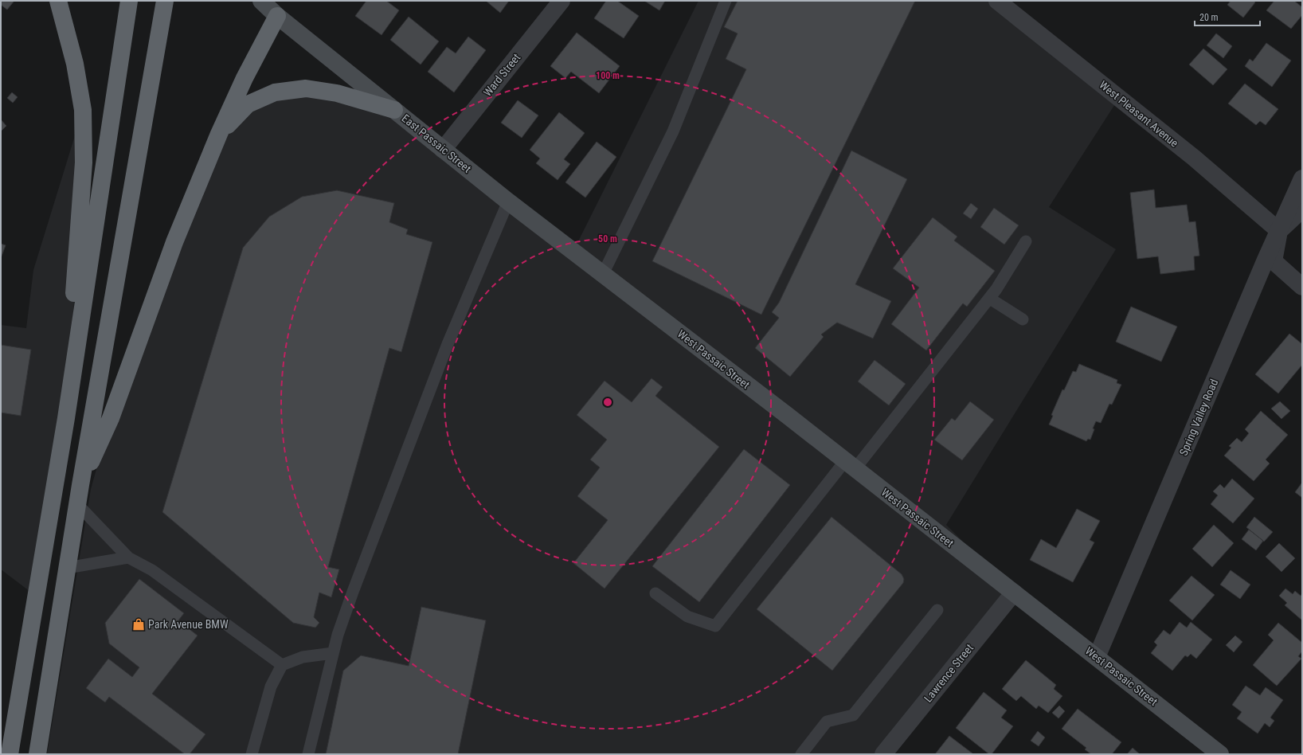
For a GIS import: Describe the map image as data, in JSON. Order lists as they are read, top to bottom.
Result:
{
  "streets": {
    "main road": ["East Passaic Street", "West Passaic Street"],
    "street": [
      "Ward Street",
      "West Pleasant Avenue",
      "Spring Valley Road",
      "Lawrence Street"
    ]
  },
  "crossings": [
    ["Ward Street", "East Passaic Street"],
    ["West Pleasant Avenue", "Spring Valley Road"],
    ["East Passaic Street", "West Passaic Street"],
    ["West Passaic Street", "Spring Valley Road"],
    ["West Passaic Street", "Lawrence Street"]
  ],
  "places": {
    "shop": ["Park Avenue BMW"]
  },
  "scale_bar": "20 m",
  "rings": ["100 m", "50 m"]
}
